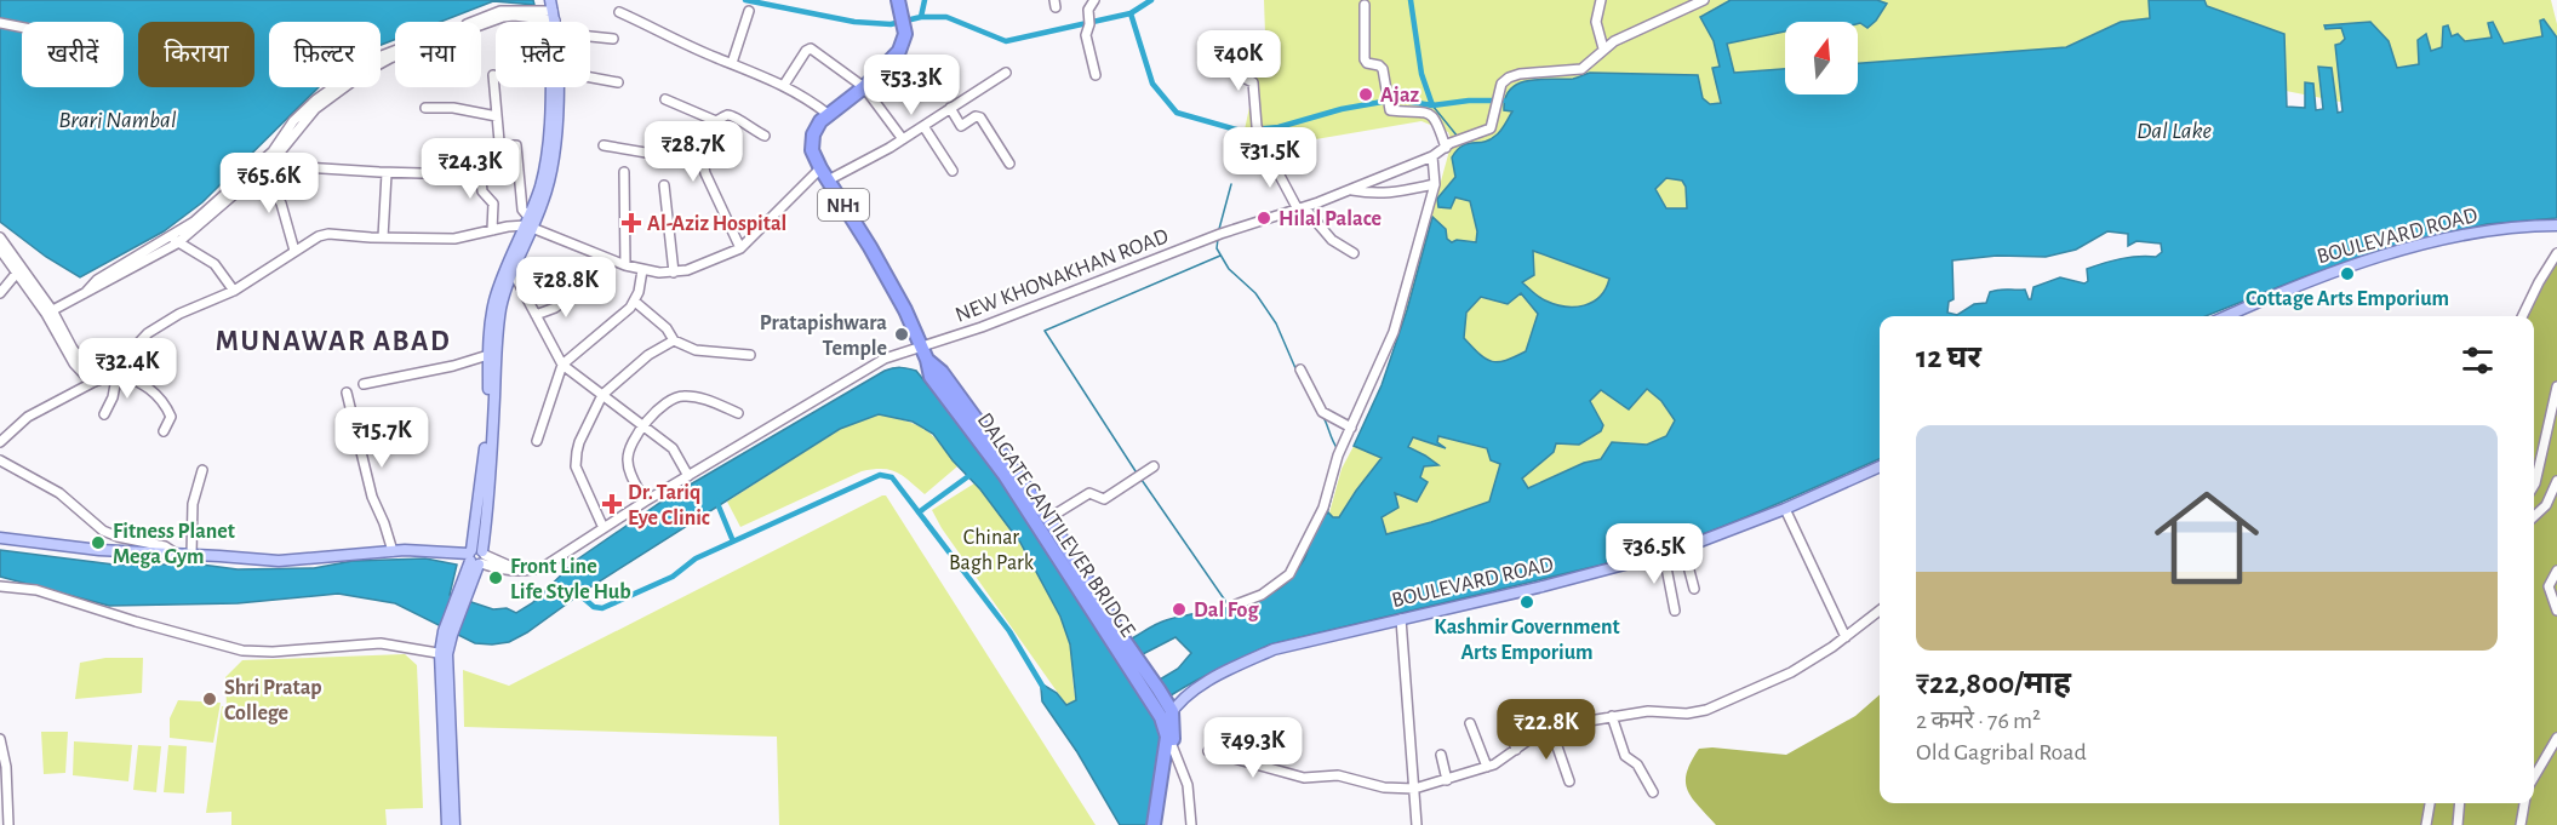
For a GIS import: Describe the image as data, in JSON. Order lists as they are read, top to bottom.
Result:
{
  "streets": {
    "highway": ["NH1", "DALGATE CANTILEVER BRIDGE"],
    "main road": ["BOULEVARD ROAD"],
    "street": ["NEW KHONAKHAN ROAD"]
  },
  "crossings": [
    ["NH1", "BOULEVARD ROAD"],
    ["NH1", "NEW KHONAKHAN ROAD"],
    ["NH1", "DALGATE CANTILEVER BRIDGE"],
    ["BOULEVARD ROAD", "DALGATE CANTILEVER BRIDGE"]
  ],
  "districts": ["MUNAWAR ABAD"],
  "water": ["Brari Nambal", "Dal Lake"],
  "parks": ["Chinar Bagh Park"],
  "places": {
    "other": [
      "Ajaz",
      "Hilal Palace",
      "Cottage Arts Emporium",
      "Pratapishwara Temple",
      "Fitness Planet Mega Gym",
      "Front Line Life Style Hub",
      "Kashmir Government Arts Emporium",
      "Dal Fog",
      "Shri Pratap College"
    ],
    "health": ["Al-Aziz Hospital", "Dr. Tariq Eye Clinic"]
  },
  "north": "top",
  "page": {
    "chip": [
      "खरीदें",
      "किराया",
      "फ़िल्टर",
      "नया",
      "फ़्लैट"
    ],
    "price": [
      "₹40K",
      "₹53.3K",
      "₹28.7K",
      "₹31.5K",
      "₹24.3K",
      "₹65.6K",
      "₹28.8K",
      "₹32.4K",
      "₹15.7K",
      "₹36.5K",
      "₹22.8K",
      "₹49.3K"
    ],
    "heading": "12 घर",
    "list": [
      {
        "name": "₹22,800/माह",
        "note": "2 कमरे · 76 m² · Old Gagribal Road"
      }
    ]
  }
}
